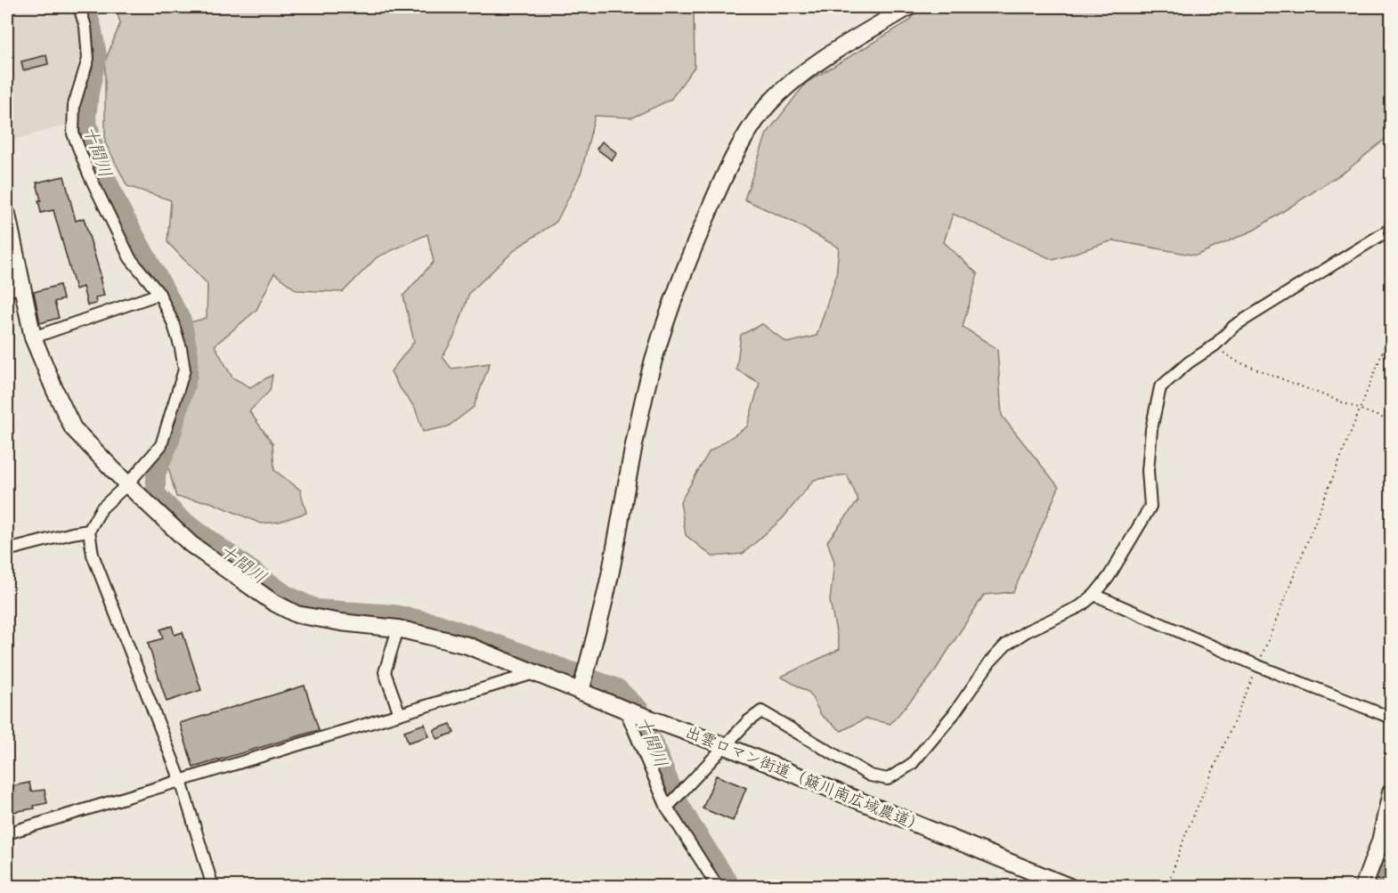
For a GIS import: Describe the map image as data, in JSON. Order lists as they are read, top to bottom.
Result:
{
  "streets": {
    "street": ["出雲ロマン街道（簸川南広域農道）"]
  },
  "water": ["十間川"]
}
